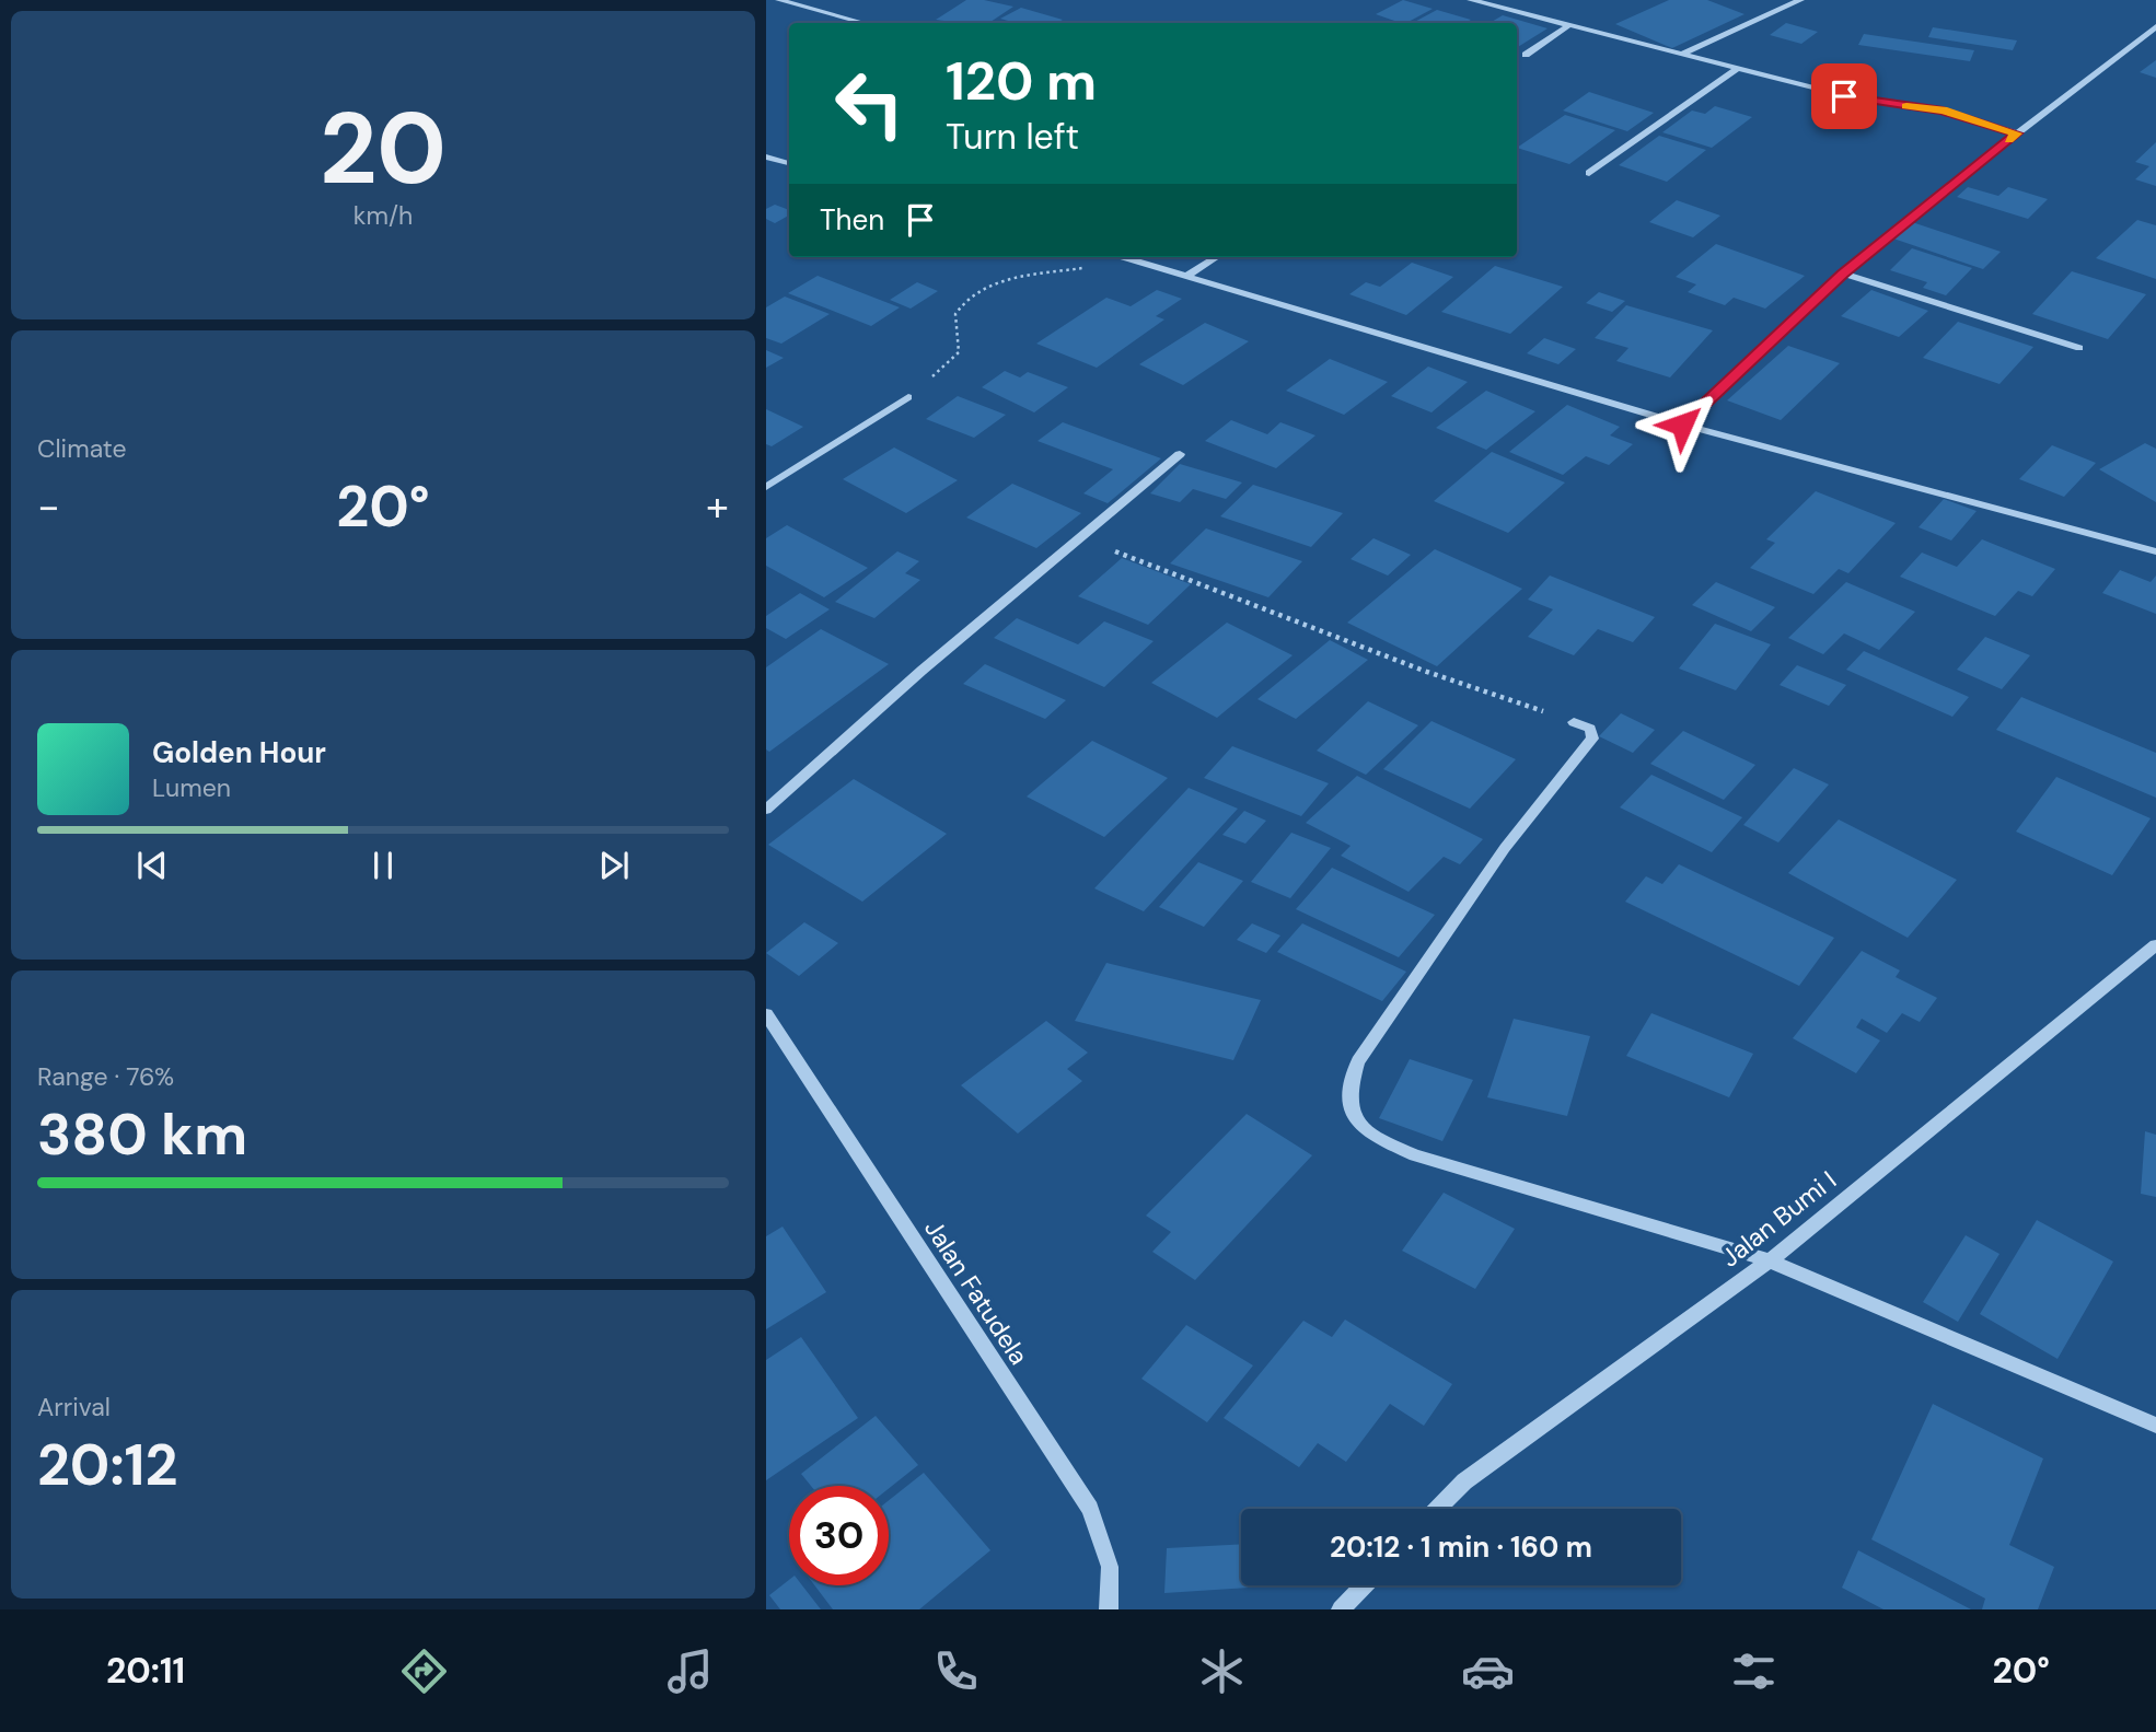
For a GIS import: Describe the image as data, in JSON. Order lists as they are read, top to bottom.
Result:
{
  "streets": {
    "street": ["Jalan Bumi I", "Jalan Fatudela"]
  },
  "page": {
    "tile": [
      ["20", "km/h"],
      "Climate",
      ["Range · 76%", "380 km"],
      ["Arrival", "20:12"]
    ],
    "turn": ["120 m", "Turn left"],
    "then": "Then",
    "heat": ["−", "20°", "+"],
    "song": ["Golden Hour", "Lumen"],
    "limit": "30",
    "trip": "20:12 · 1 min · 160 m",
    "tabs": ["20:11", "20°"]
  }
}
